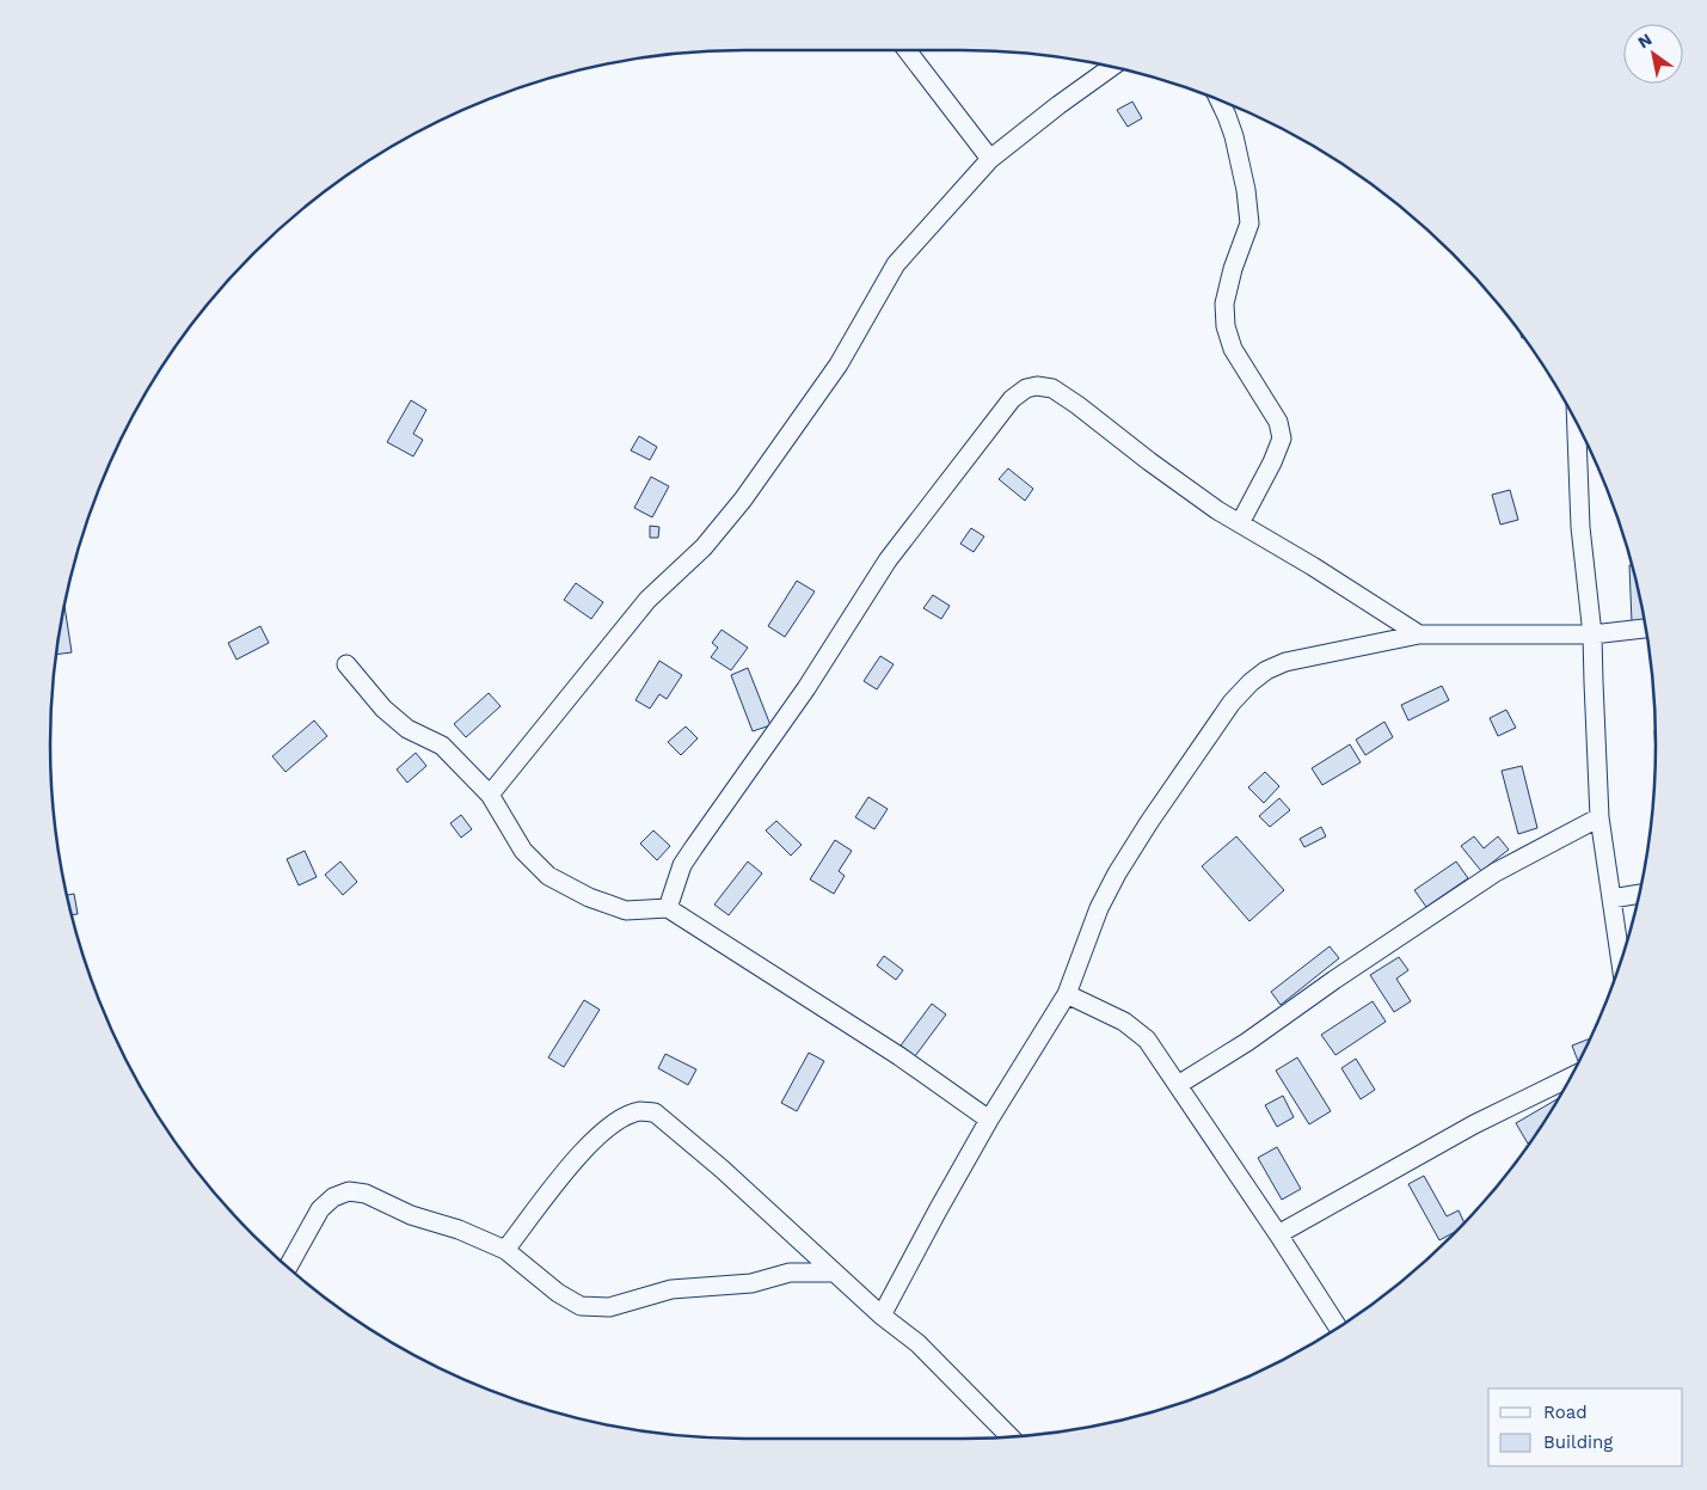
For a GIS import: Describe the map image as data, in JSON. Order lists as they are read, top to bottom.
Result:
{
  "legend": ["Road", "Building"],
  "north": "top left"
}
